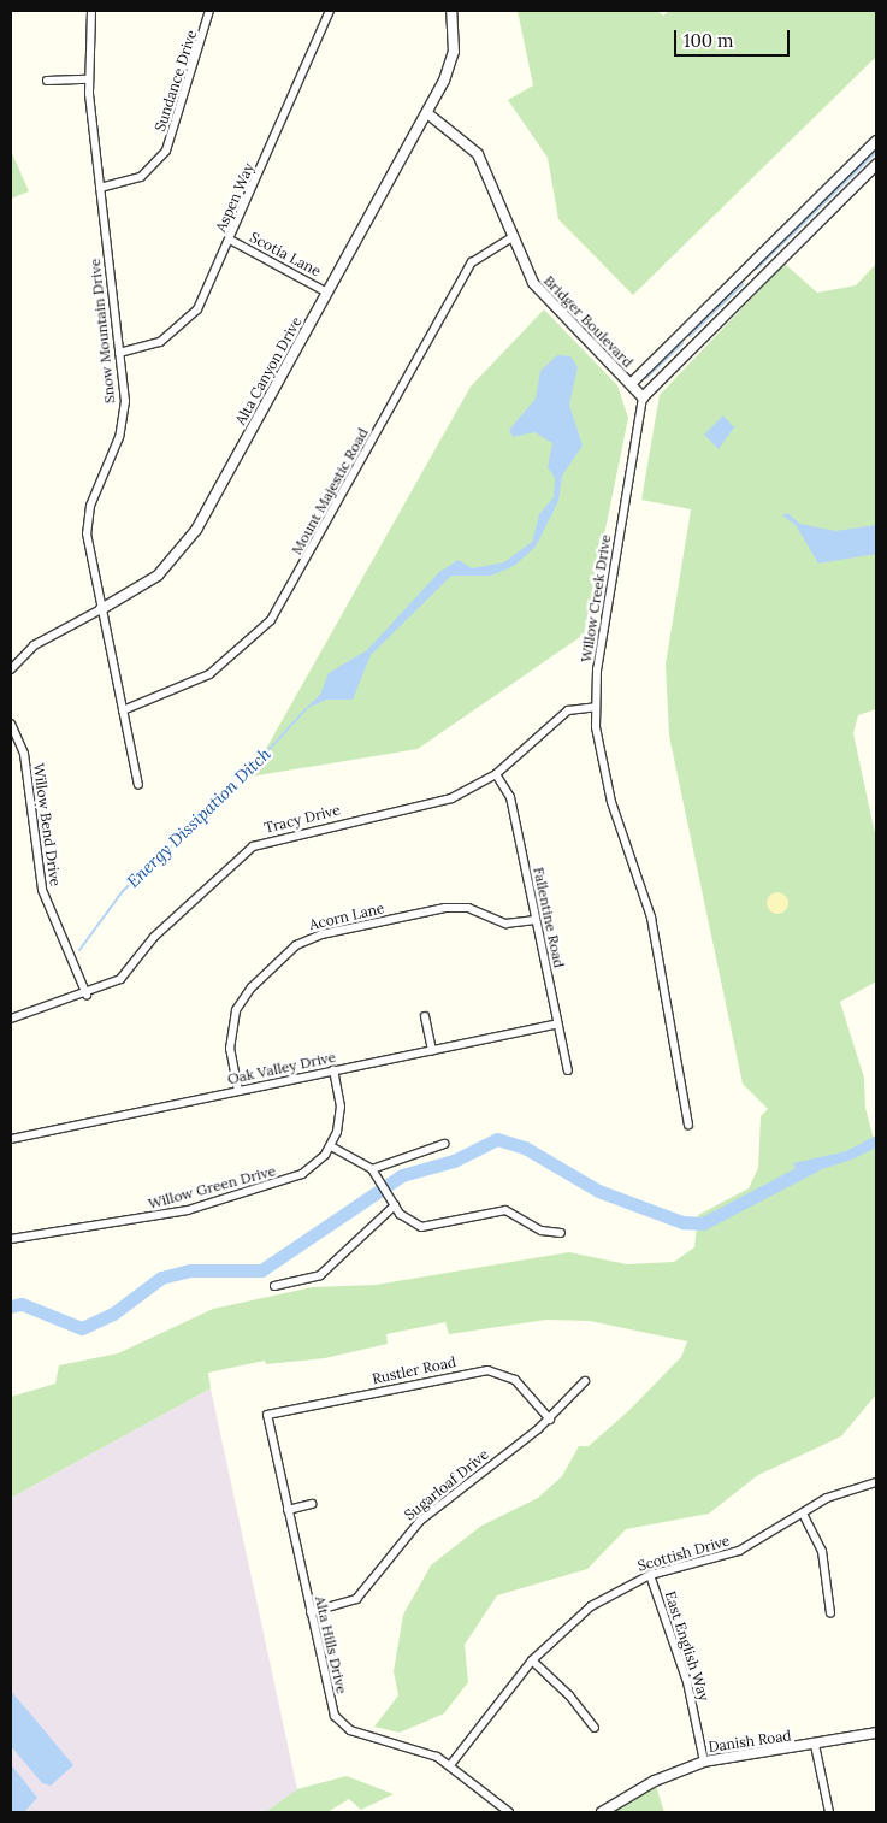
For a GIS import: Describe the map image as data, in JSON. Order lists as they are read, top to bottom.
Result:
{
  "streets": {
    "street": [
      "Sundance Drive",
      "Aspen Way",
      "Scotia Lane",
      "Bridger Boulevard",
      "Snow Mountain Drive",
      "Alta Canyon Drive",
      "Mount Majestic Road",
      "Willow Creek Drive",
      "Tracy Drive",
      "Willow Bend Drive",
      "Acorn Lane",
      "Fallentine Road",
      "Oak Valley Drive",
      "Willow Green Drive",
      "Rustler Road",
      "Sugarloaf Drive",
      "Scottish Drive",
      "Alta Hills Drive",
      "East English Way",
      "Danish Road"
    ]
  },
  "crossings": [
    ["Sundance Drive", "Snow Mountain Drive"],
    ["Aspen Way", "Scotia Lane"],
    ["Aspen Way", "Snow Mountain Drive"],
    ["Scotia Lane", "Alta Canyon Drive"],
    ["Bridger Boulevard", "Alta Canyon Drive"],
    ["Bridger Boulevard", "Mount Majestic Road"],
    ["Bridger Boulevard", "Willow Creek Drive"],
    ["Snow Mountain Drive", "Alta Canyon Drive"],
    ["Snow Mountain Drive", "Mount Majestic Road"],
    ["Willow Creek Drive", "Tracy Drive"],
    ["Tracy Drive", "Willow Bend Drive"],
    ["Tracy Drive", "Fallentine Road"],
    ["Acorn Lane", "Fallentine Road"],
    ["Acorn Lane", "Oak Valley Drive"],
    ["Fallentine Road", "Oak Valley Drive"],
    ["Rustler Road", "Sugarloaf Drive"],
    ["Rustler Road", "Alta Hills Drive"],
    ["Sugarloaf Drive", "Alta Hills Drive"],
    ["Scottish Drive", "Alta Hills Drive"],
    ["Scottish Drive", "East English Way"],
    ["East English Way", "Danish Road"]
  ],
  "water": ["Energy Dissipation Ditch"],
  "scale_bar": "100 m"
}
